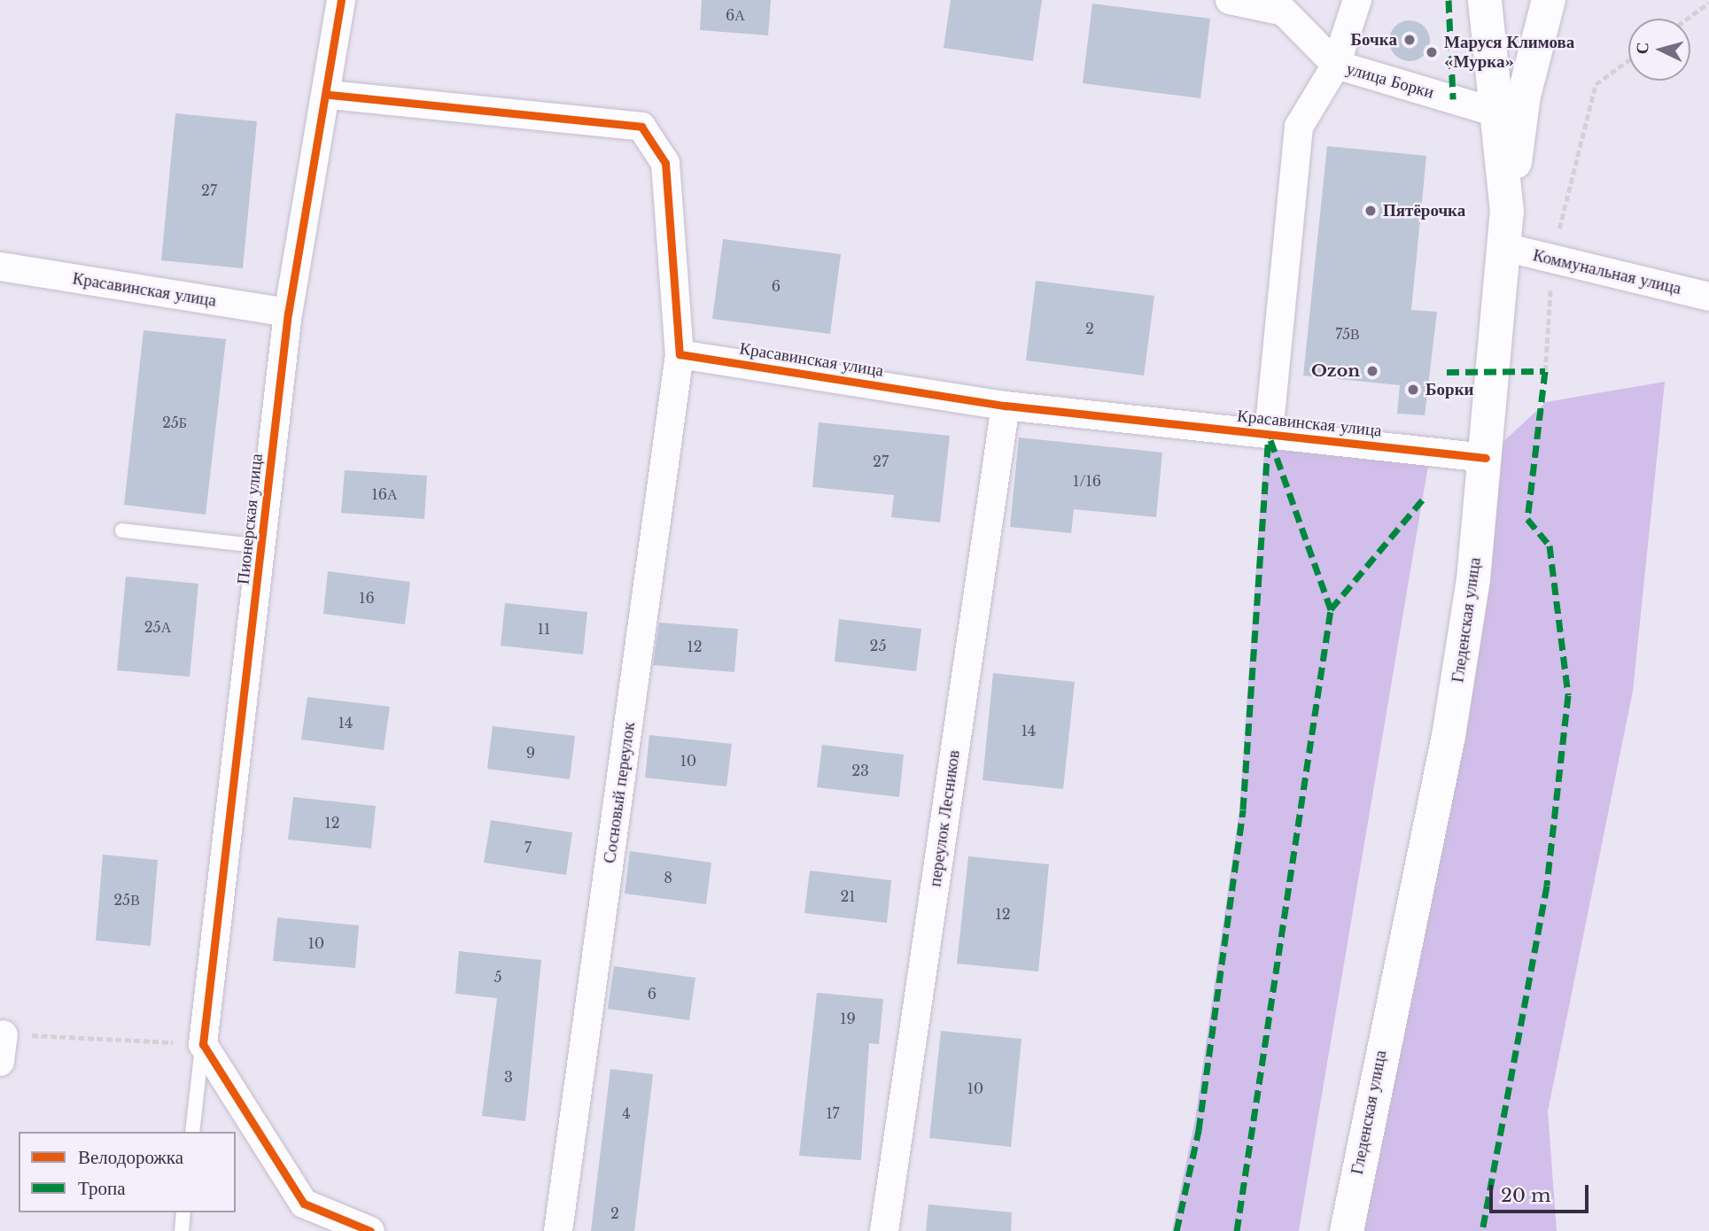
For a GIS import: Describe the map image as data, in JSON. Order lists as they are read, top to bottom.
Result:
{
  "streets": {
    "main road": ["Гледенская улица"],
    "street": [
      "улица Борки",
      "Коммунальная улица",
      "Красавинская улица",
      "Пионерская улица",
      "Сосновый переулок",
      "переулок Лесников"
    ]
  },
  "crossings": [
    ["улица Борки", "Гледенская улица"],
    ["Коммунальная улица", "Гледенская улица"],
    ["Красавинская улица", "Пионерская улица"],
    ["Красавинская улица", "Гледенская улица"],
    ["Красавинская улица", "Сосновый переулок"],
    ["Красавинская улица", "переулок Лесников"]
  ],
  "places": [
    "Бочка",
    "Маруся Климова «Мурка»",
    "Пятёрочка",
    "Ozon",
    "Борки"
  ],
  "house_numbers": [
    "6А",
    "27",
    "6",
    "2",
    "75В",
    "25Б",
    "27",
    "1/16",
    "16А",
    "16",
    "25А",
    "11",
    "25",
    "12",
    "14",
    "14",
    "9",
    "10",
    "23",
    "12",
    "7",
    "8",
    "21",
    "25В",
    "12",
    "10",
    "5",
    "6",
    "19",
    "3",
    "10",
    "4",
    "17",
    "2"
  ],
  "legend": ["Велодорожка", "Тропа"],
  "scale_bar": "20 m",
  "north": "left"
}
